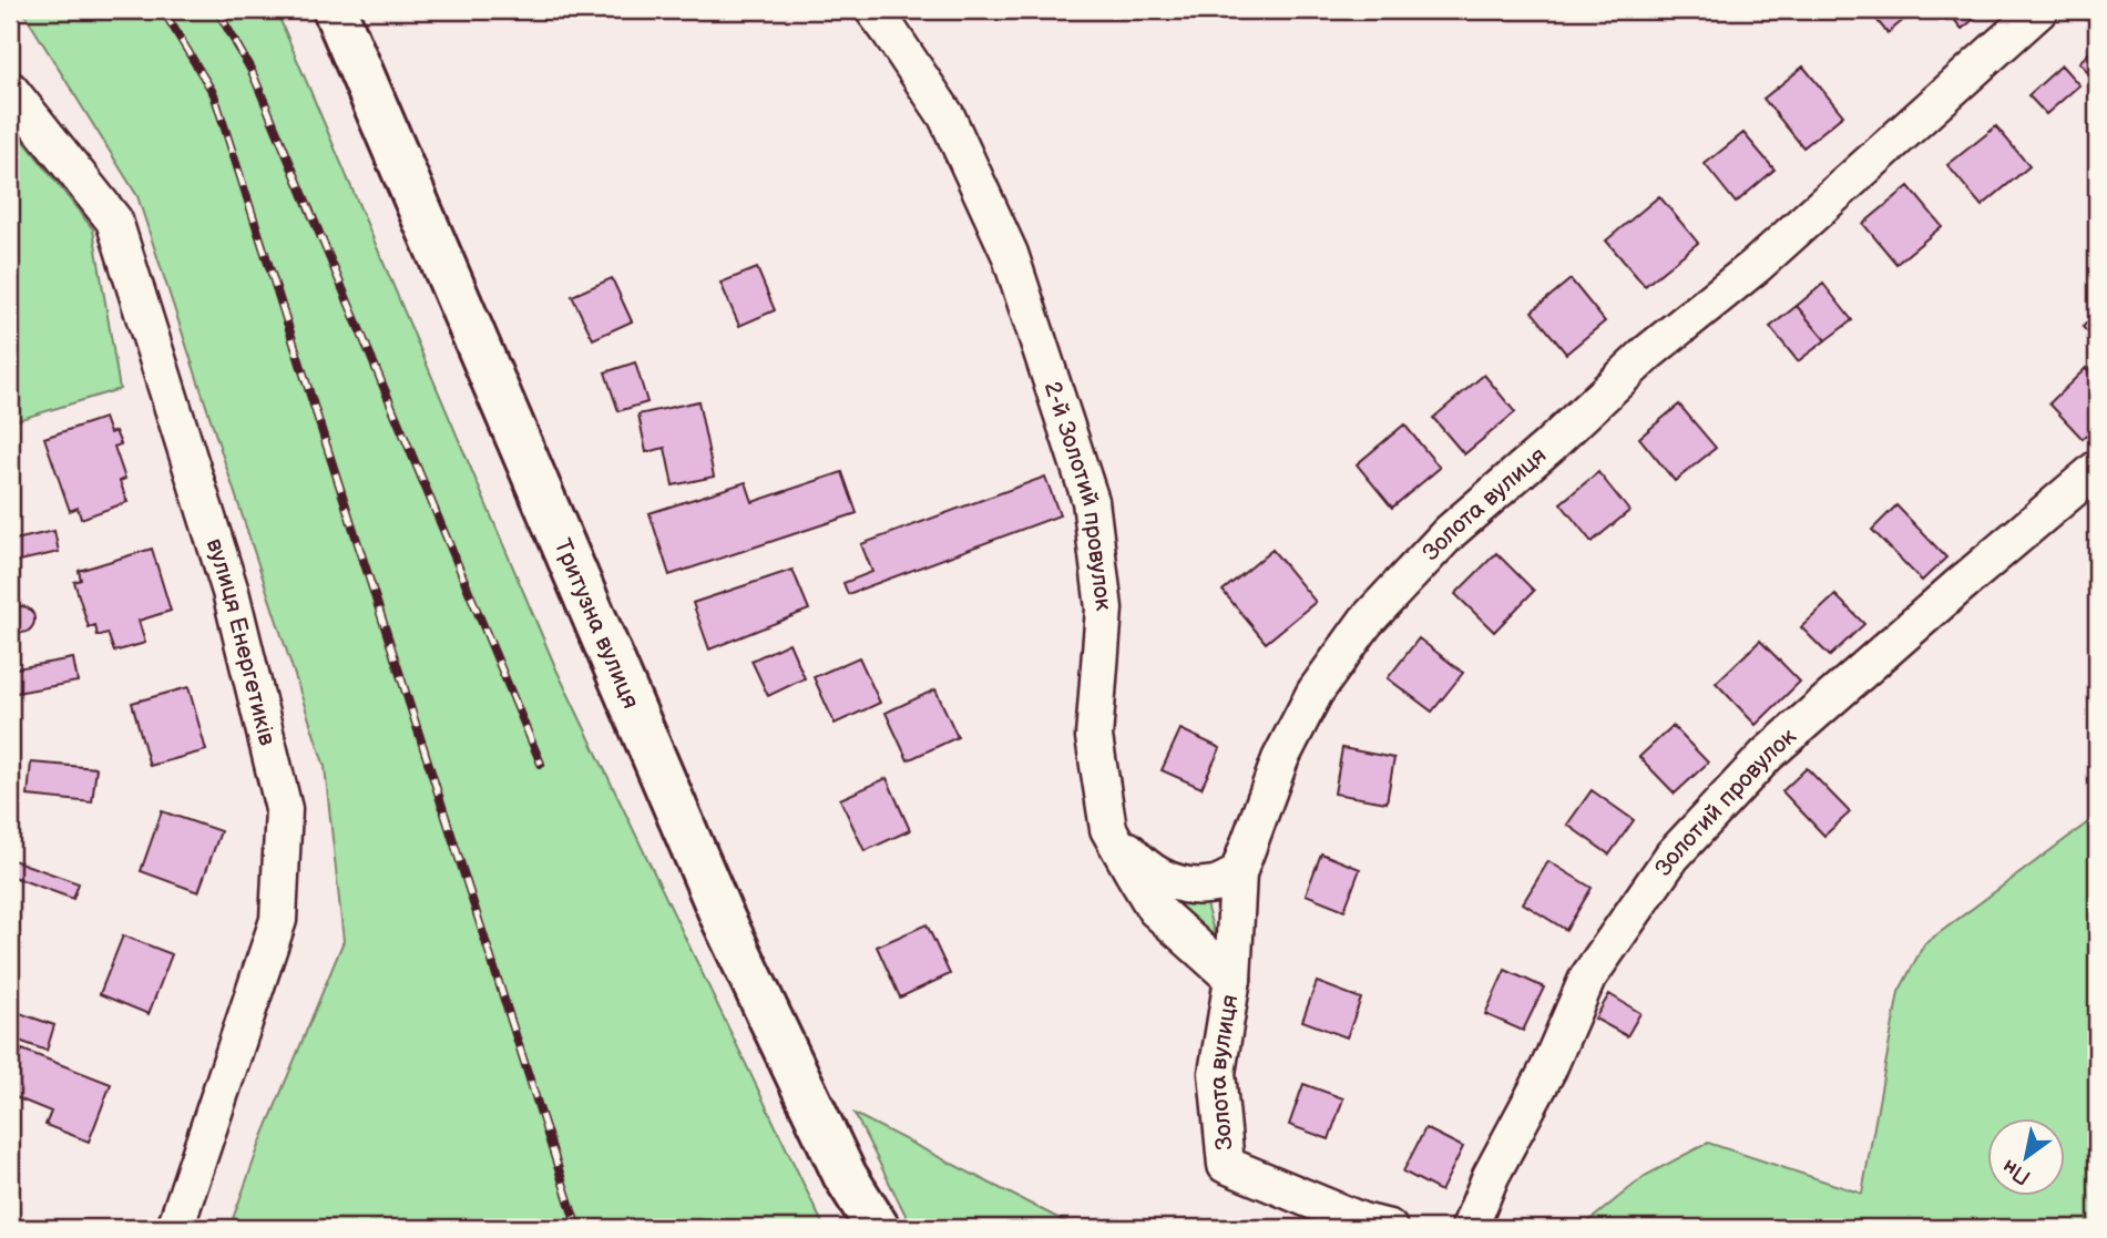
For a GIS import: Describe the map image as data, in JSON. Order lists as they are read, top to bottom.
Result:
{
  "streets": {
    "street": [
      "2-й Золотий провулок",
      "Золота вулиця",
      "Тритузна вулиця",
      "вулиця Енергетиків",
      "Золотий провулок"
    ]
  },
  "crossings": [
    ["2-й Золотий провулок", "Золота вулиця"]
  ],
  "north": "bottom left"
}
